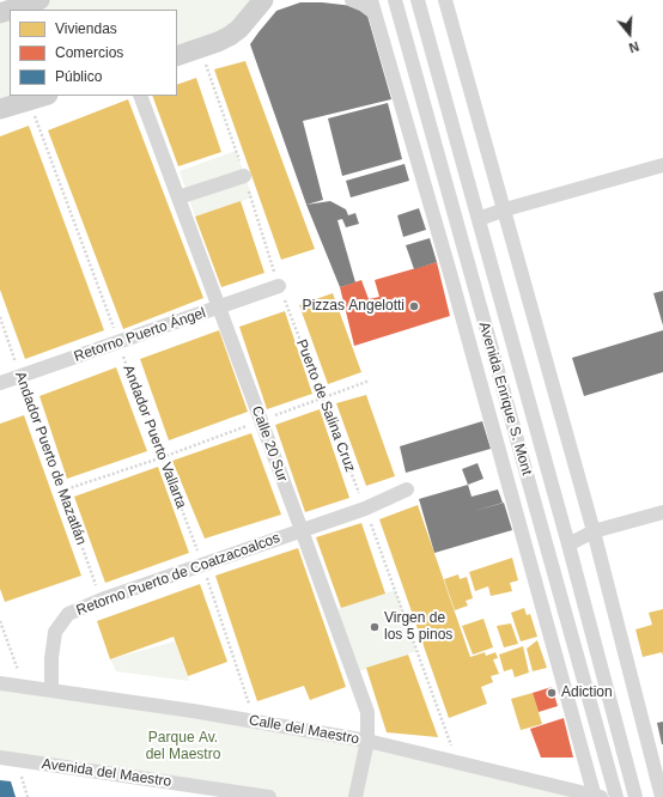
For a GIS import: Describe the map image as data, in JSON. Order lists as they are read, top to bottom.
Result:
{
  "streets": {
    "street": [
      "Retorno Puerto Ángel",
      "Avenida Enrique S. Mont",
      "Calle 20 Sur",
      "Retorno Puerto de Coatzacoalcos",
      "Calle del Maestro",
      "Avenida del Maestro"
    ],
    "path": ["Puerto de Salina Cruz", "Andador Puerto Vallarta", "Andador Puerto de Mazatlán"]
  },
  "crossings": [
    ["Retorno Puerto Ángel", "Puerto de Salina Cruz"],
    ["Retorno Puerto Ángel", "Andador Puerto Vallarta"],
    ["Retorno Puerto Ángel", "Calle 20 Sur"],
    ["Retorno Puerto Ángel", "Andador Puerto de Mazatlán"],
    ["Puerto de Salina Cruz", "Retorno Puerto de Coatzacoalcos"],
    ["Puerto de Salina Cruz", "Calle del Maestro"],
    ["Andador Puerto Vallarta", "Retorno Puerto de Coatzacoalcos"],
    ["Andador Puerto Vallarta", "Calle del Maestro"],
    ["Calle 20 Sur", "Retorno Puerto de Coatzacoalcos"],
    ["Calle 20 Sur", "Calle del Maestro"],
    ["Andador Puerto de Mazatlán", "Retorno Puerto de Coatzacoalcos"],
    ["Retorno Puerto de Coatzacoalcos", "Calle del Maestro"]
  ],
  "parks": ["Parque Av. del Maestro"],
  "places": ["Pizzas Angelotti", "Virgen de los 5 pinos", "Adiction"],
  "legend": ["Viviendas", "Comercios", "Público"],
  "north": "bottom"
}
